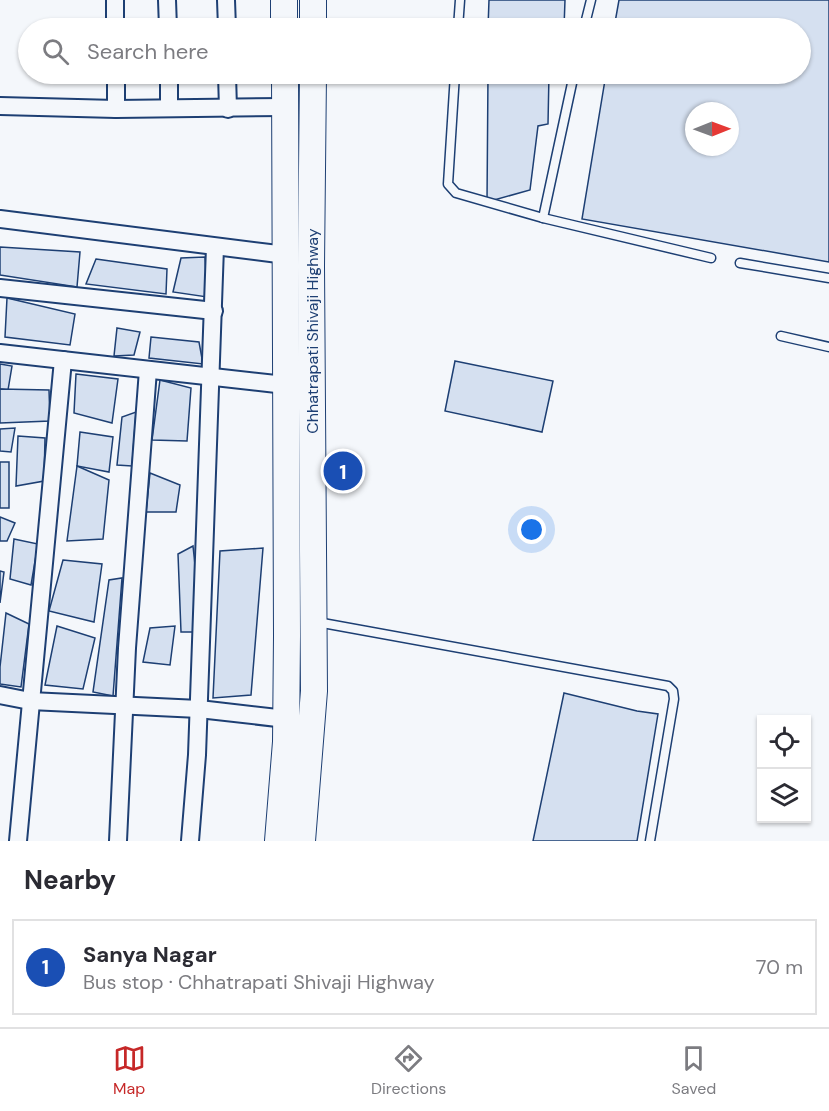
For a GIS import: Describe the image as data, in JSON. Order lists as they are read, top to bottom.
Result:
{
  "streets": {
    "main road": ["Chhatrapati Shivaji Highway"]
  },
  "north": "right",
  "page": {
    "search": "Search here",
    "pins": "1",
    "heading": "Nearby",
    "list": [
      {
        "mark": "1",
        "name": "Sanya Nagar",
        "note": "Bus stop · Chhatrapati Shivaji Highway",
        "value": "70 m"
      }
    ],
    "nav": ["Map", "Directions", "Saved"]
  }
}
